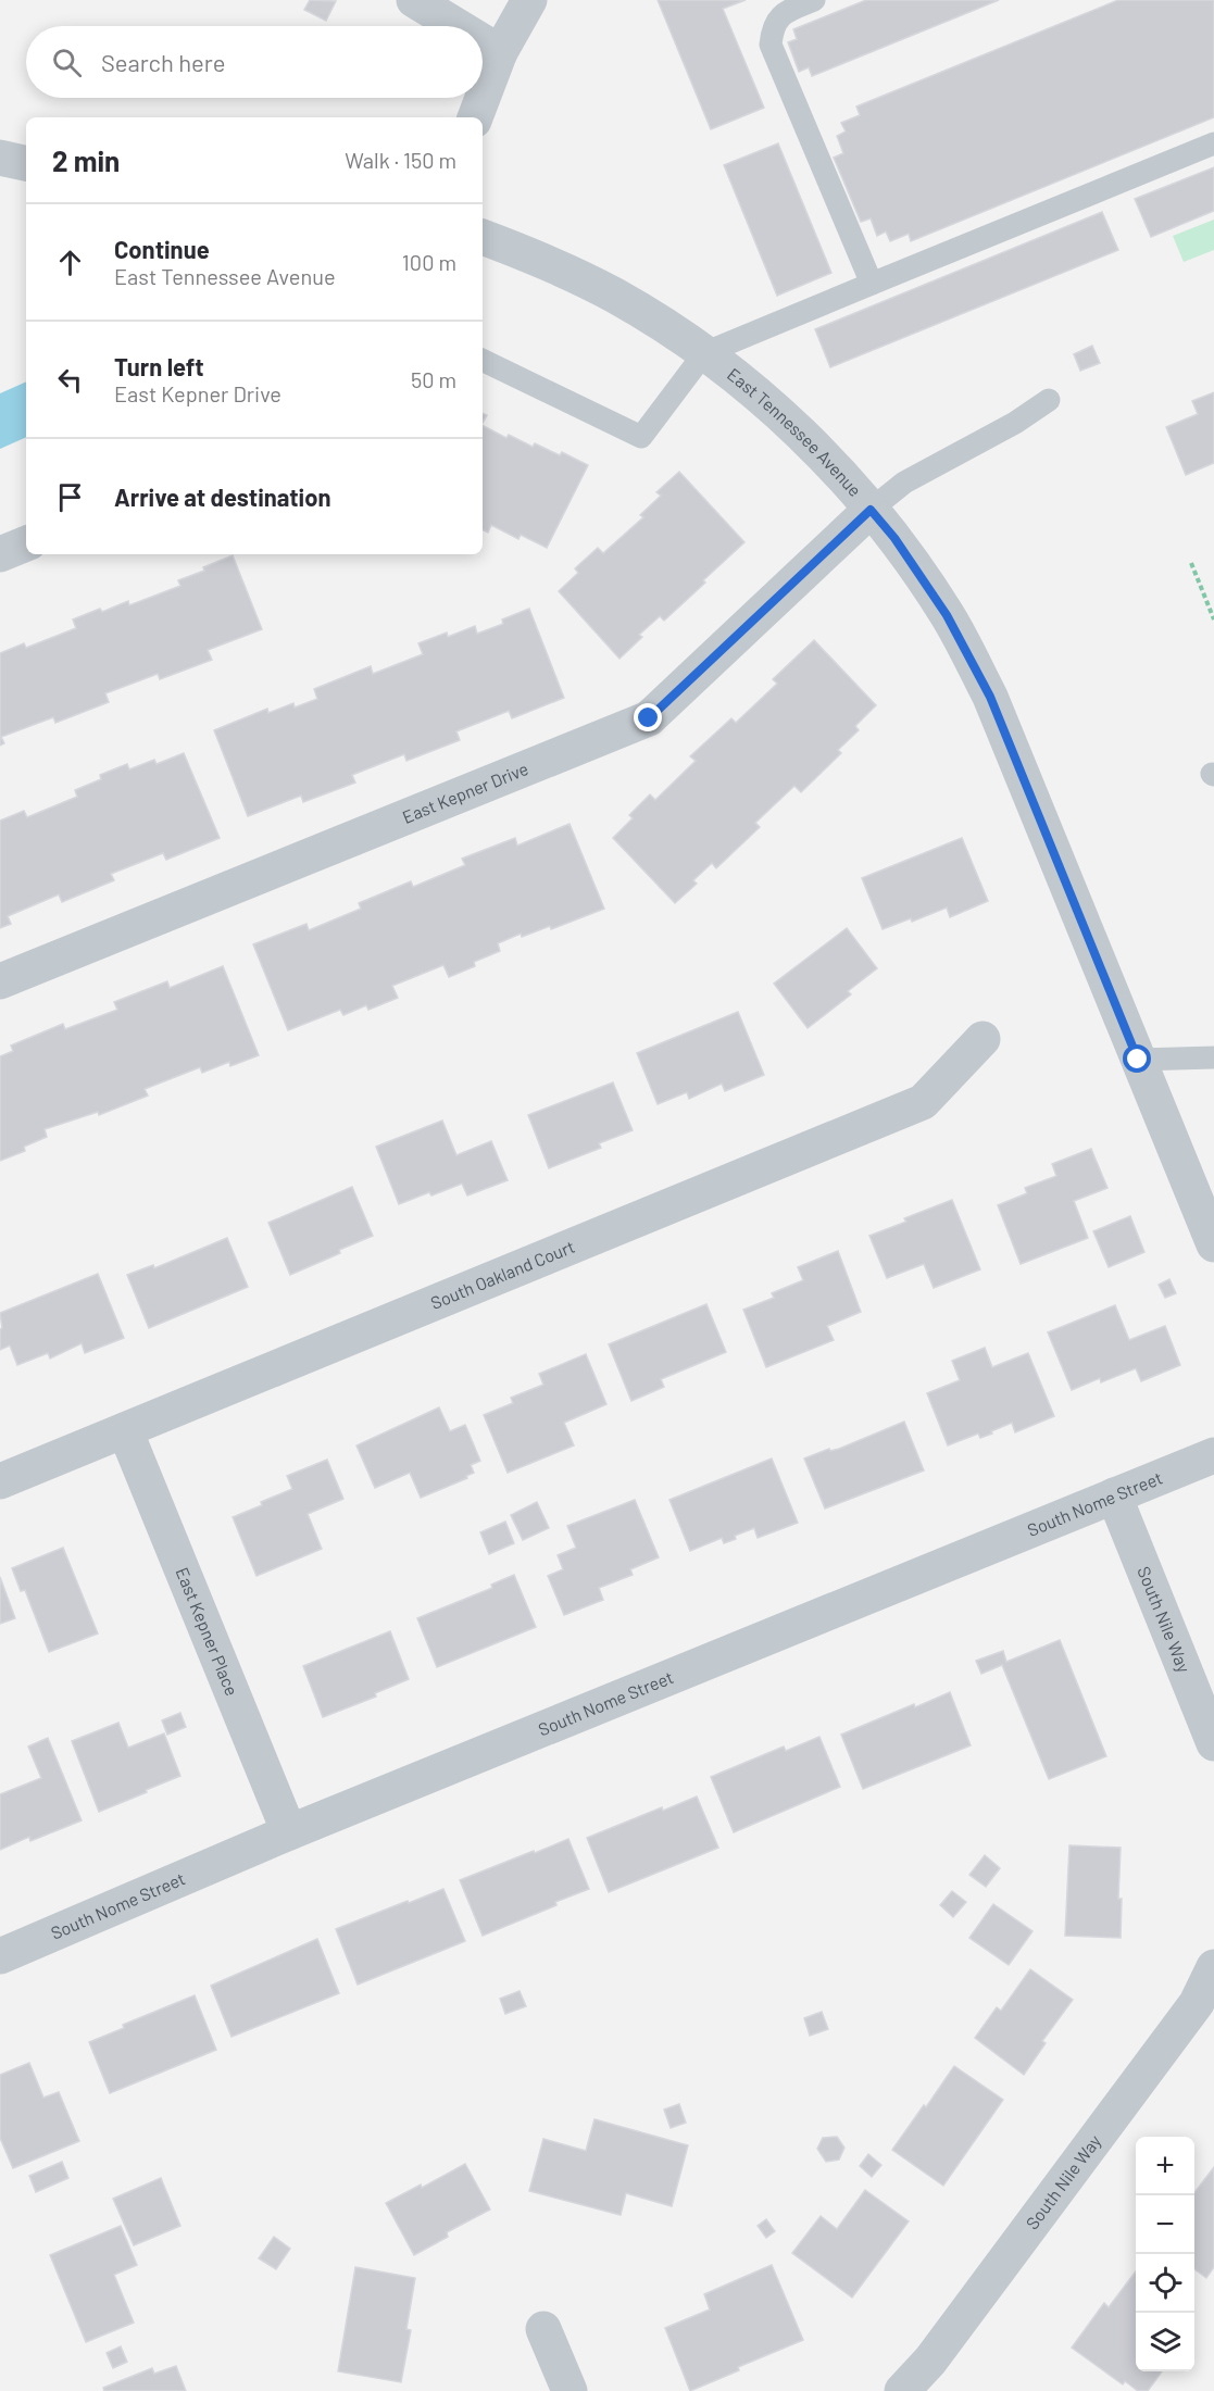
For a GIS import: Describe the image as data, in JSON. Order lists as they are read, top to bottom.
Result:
{
  "streets": {
    "street": [
      "East Tennessee Avenue",
      "East Kepner Drive",
      "South Oakland Court",
      "South Nome Street",
      "South Nile Way",
      "East Kepner Place"
    ]
  },
  "crossings": [
    ["East Tennessee Avenue", "East Kepner Drive"],
    ["South Oakland Court", "East Kepner Place"],
    ["South Nome Street", "South Nile Way"],
    ["South Nome Street", "East Kepner Place"]
  ],
  "page": {
    "search": "Search here",
    "heading": ["2 min", "Walk · 150 m"],
    "list": [
      ["Continue", "East Tennessee Avenue", "100 m"],
      ["Turn left", "East Kepner Drive", "50 m"],
      "Arrive at destination"
    ],
    "map_buttons": ["+", "−"]
  }
}
